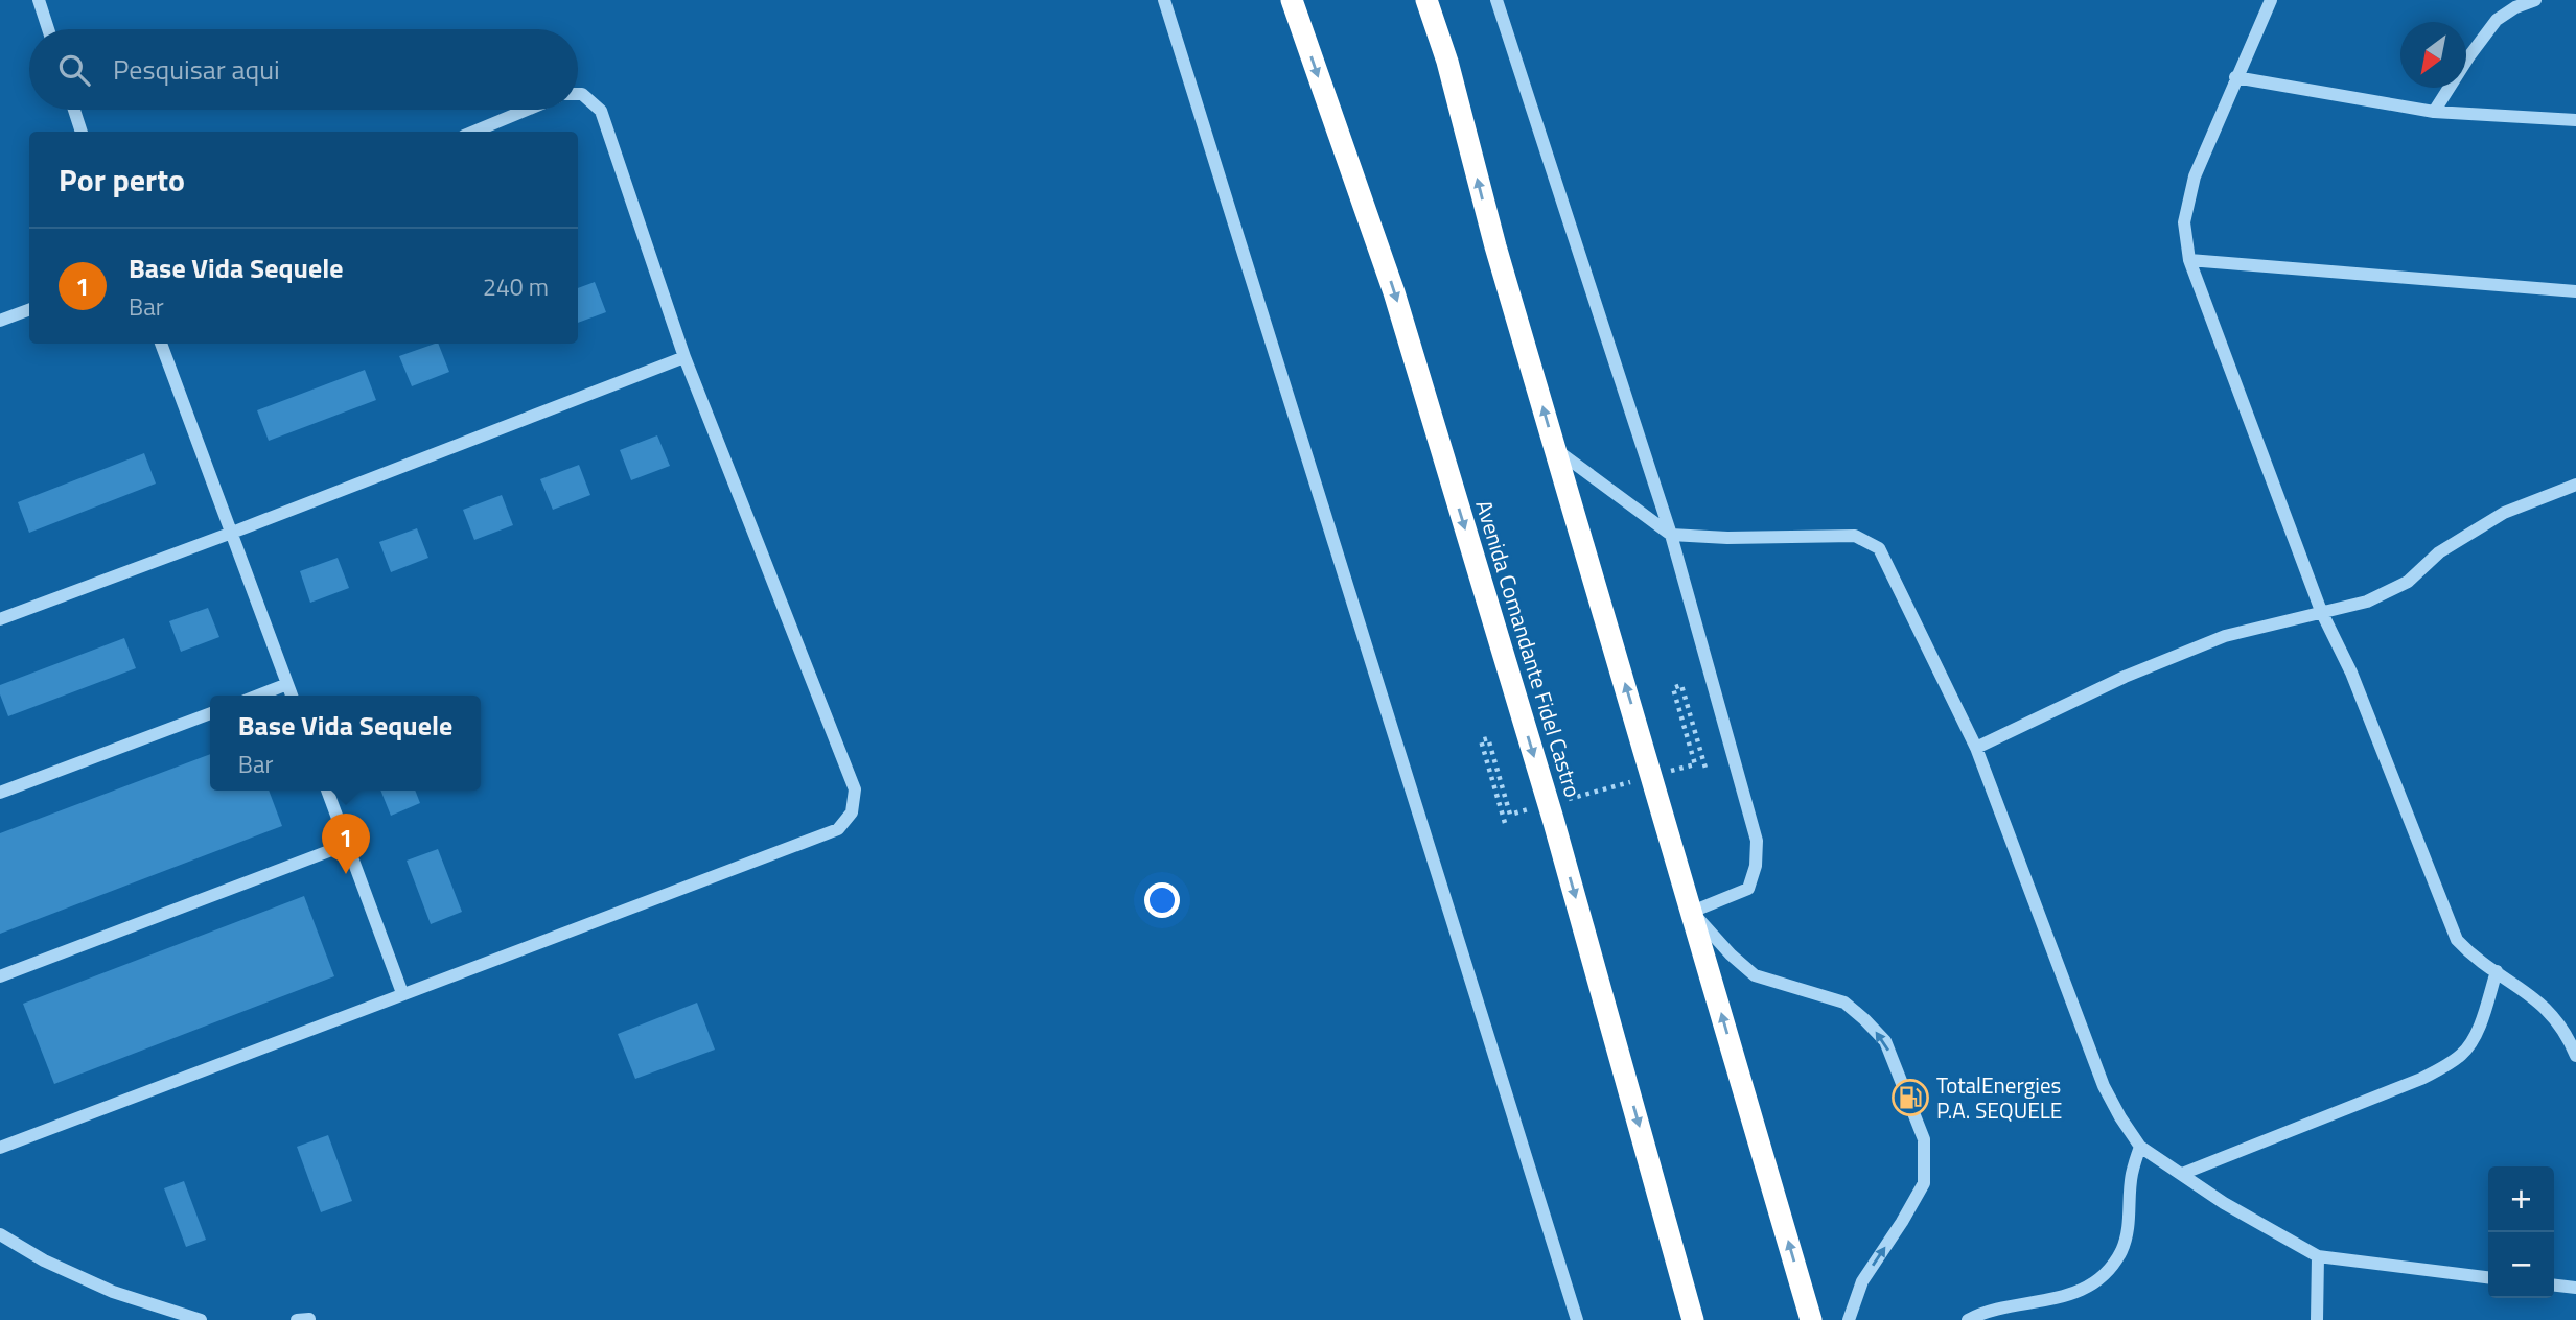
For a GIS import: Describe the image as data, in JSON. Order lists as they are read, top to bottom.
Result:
{
  "streets": {
    "highway": ["Avenida Comandante Fidel Castro"]
  },
  "places": {
    "fuel station": ["TotalEnergies P.A. SEQUELE"]
  },
  "north": "bottom left",
  "page": {
    "search": "Pesquisar aqui",
    "heading": "Por perto",
    "list": [
      {
        "mark": "1",
        "name": "Base Vida Sequele",
        "note": "Bar",
        "value": "240 m"
      }
    ],
    "popup": ["Base Vida Sequele", "Bar"],
    "pins": "1",
    "map_buttons": ["+", "−"]
  }
}
